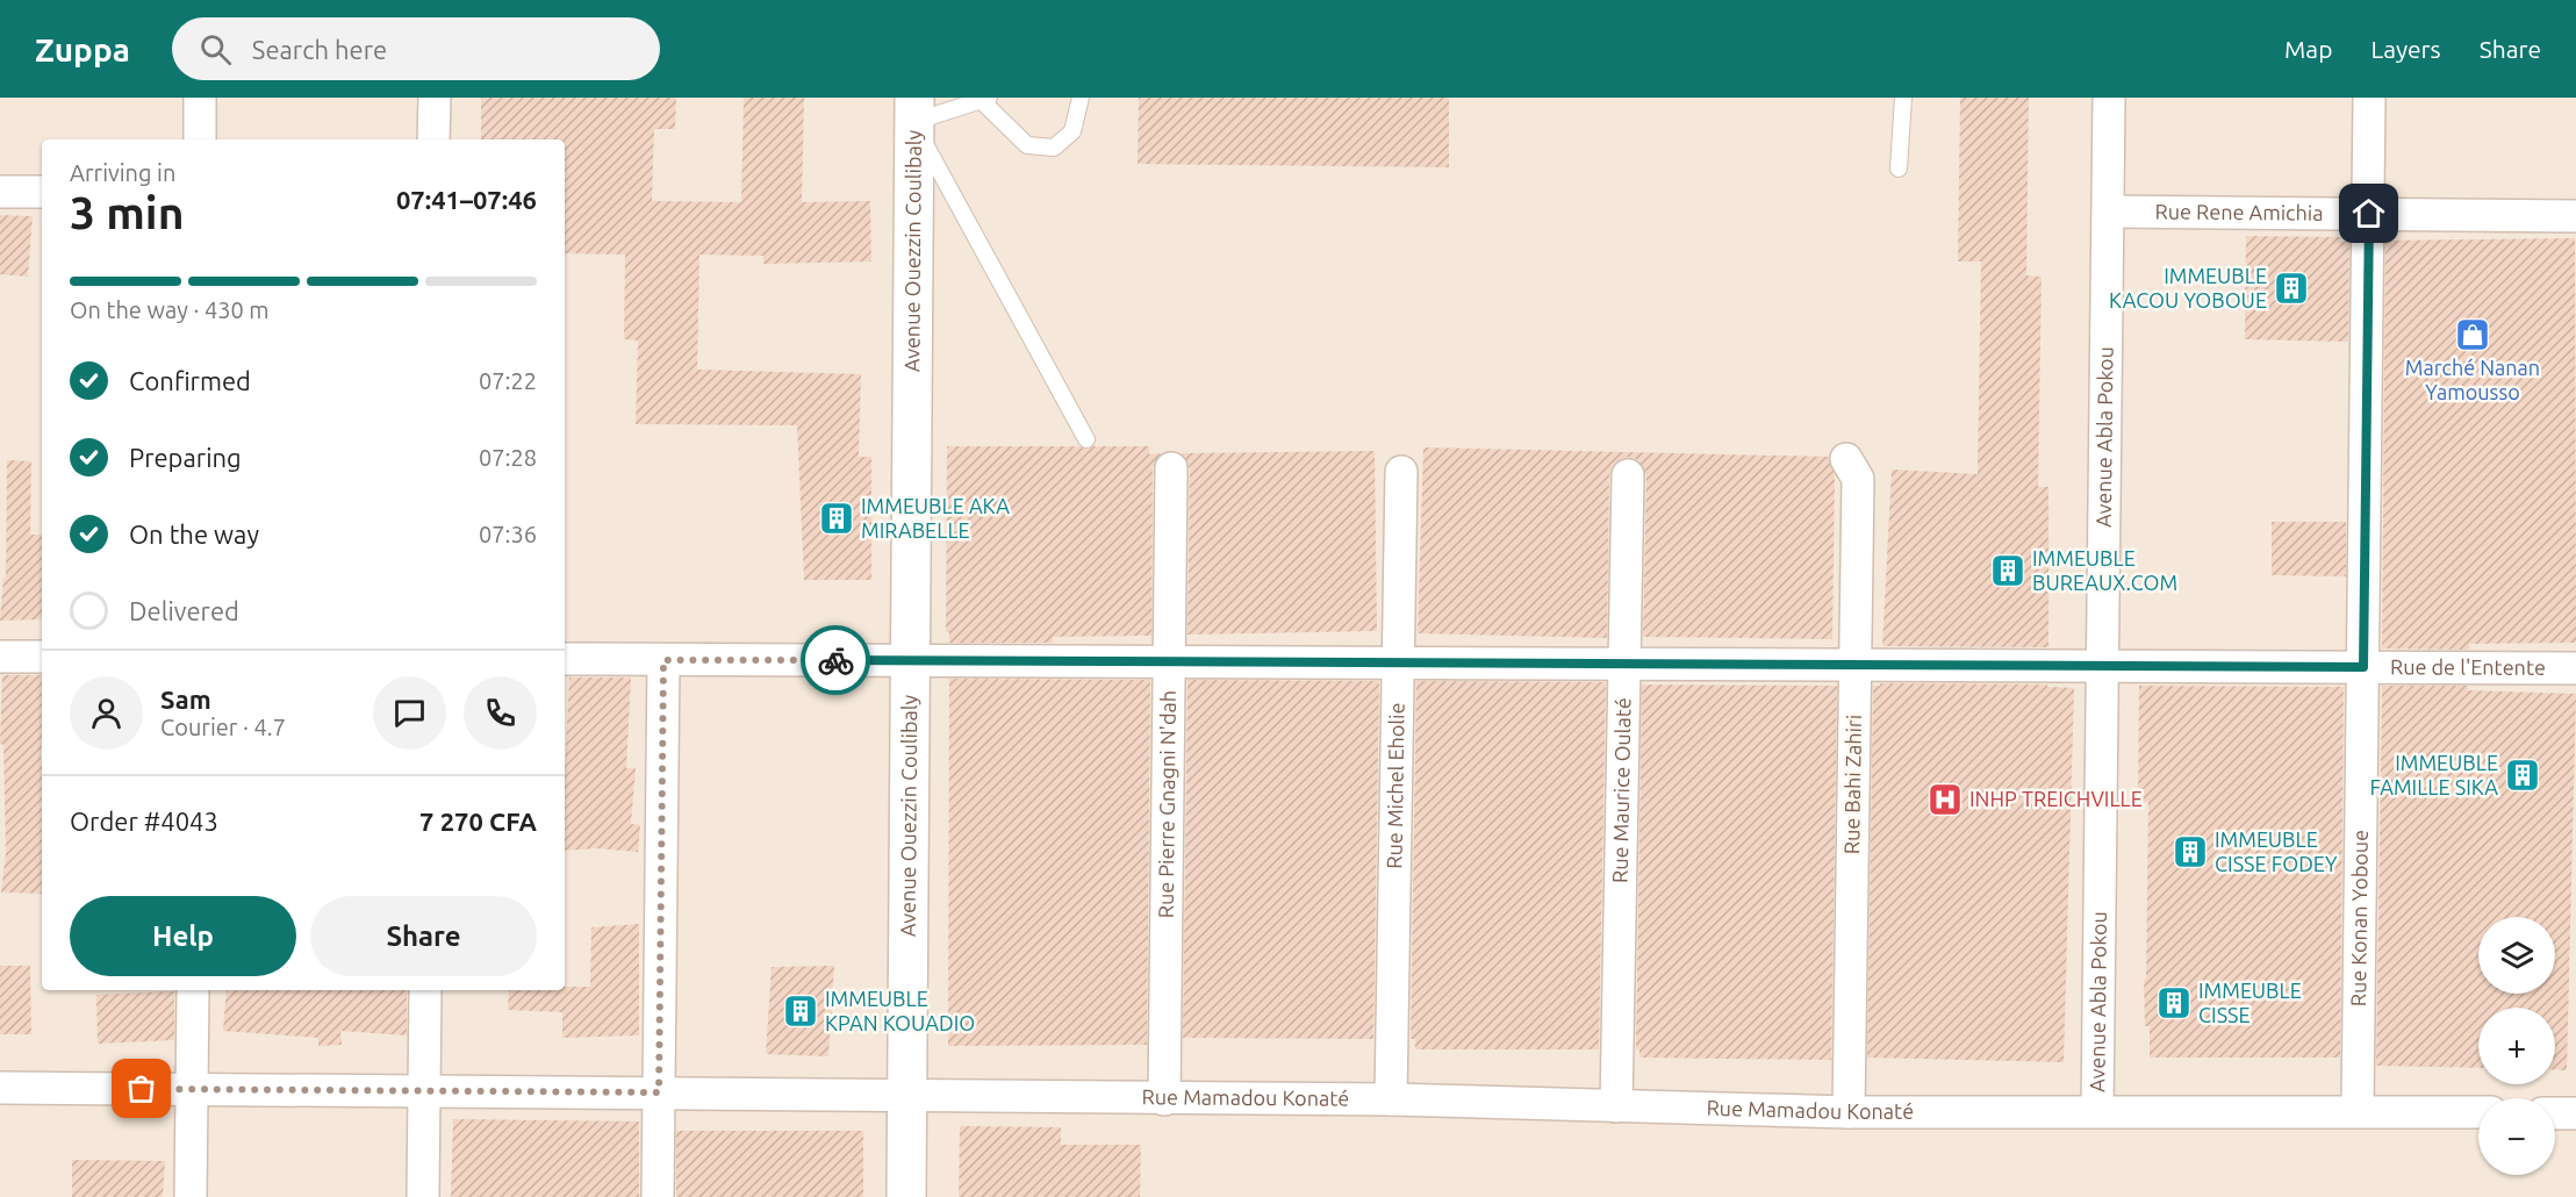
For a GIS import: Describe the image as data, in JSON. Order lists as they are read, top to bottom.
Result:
{
  "streets": {
    "street": [
      "Rue Rene Amichia",
      "Avenue Ouezzin Coulibaly",
      "Avenue Abla Pokou",
      "Rue de l'Entente",
      "Rue Bahi Zahiri",
      "Rue Michel Eholie",
      "Rue Maurice Oulaté",
      "Rue Pierre Gnagni N'dah",
      "Rue Konan Yoboue",
      "Rue Mamadou Konaté"
    ]
  },
  "crossings": [
    ["Rue Rene Amichia", "Avenue Abla Pokou"],
    ["Rue Rene Amichia", "Rue Konan Yoboue"],
    ["Avenue Ouezzin Coulibaly", "Rue de l'Entente"],
    ["Avenue Ouezzin Coulibaly", "Rue Mamadou Konaté"],
    ["Avenue Abla Pokou", "Rue de l'Entente"],
    ["Avenue Abla Pokou", "Rue Mamadou Konaté"],
    ["Rue de l'Entente", "Rue Bahi Zahiri"],
    ["Rue de l'Entente", "Rue Michel Eholie"],
    ["Rue de l'Entente", "Rue Maurice Oulaté"],
    ["Rue de l'Entente", "Rue Pierre Gnagni N'dah"],
    ["Rue de l'Entente", "Rue Konan Yoboue"],
    ["Rue Bahi Zahiri", "Rue Mamadou Konaté"],
    ["Rue Michel Eholie", "Rue Mamadou Konaté"],
    ["Rue Maurice Oulaté", "Rue Mamadou Konaté"],
    ["Rue Pierre Gnagni N'dah", "Rue Mamadou Konaté"],
    ["Rue Konan Yoboue", "Rue Mamadou Konaté"]
  ],
  "places": {
    "building": [
      "IMMEUBLE KACOU YOBOUE",
      "IMMEUBLE AKA MIRABELLE",
      "IMMEUBLE BUREAUX.COM",
      "IMMEUBLE FAMILLE SIKA",
      "IMMEUBLE CISSE FODEY",
      "IMMEUBLE CISSE",
      "IMMEUBLE KPAN KOUADIO"
    ],
    "shop": ["Marché Nanan Yamousso"],
    "hospital": ["INHP TREICHVILLE"]
  },
  "page": {
    "header": "Zuppa",
    "search": "Search here",
    "nav": ["Map", "Layers", "Share"],
    "heading": ["3 min", "Arriving in", "07:41–07:46"],
    "panel": [
      "Sam",
      "Courier · 4.7",
      "Order #4043",
      "7 270 CFA"
    ],
    "bar": "On the way · 430 m",
    "list": [
      ["Confirmed", "07:22"],
      ["Preparing", "07:28"],
      ["On the way", "07:36"],
      "Delivered"
    ],
    "buttons": ["Help", "Share"],
    "map_buttons": ["+", "−"]
  }
}
